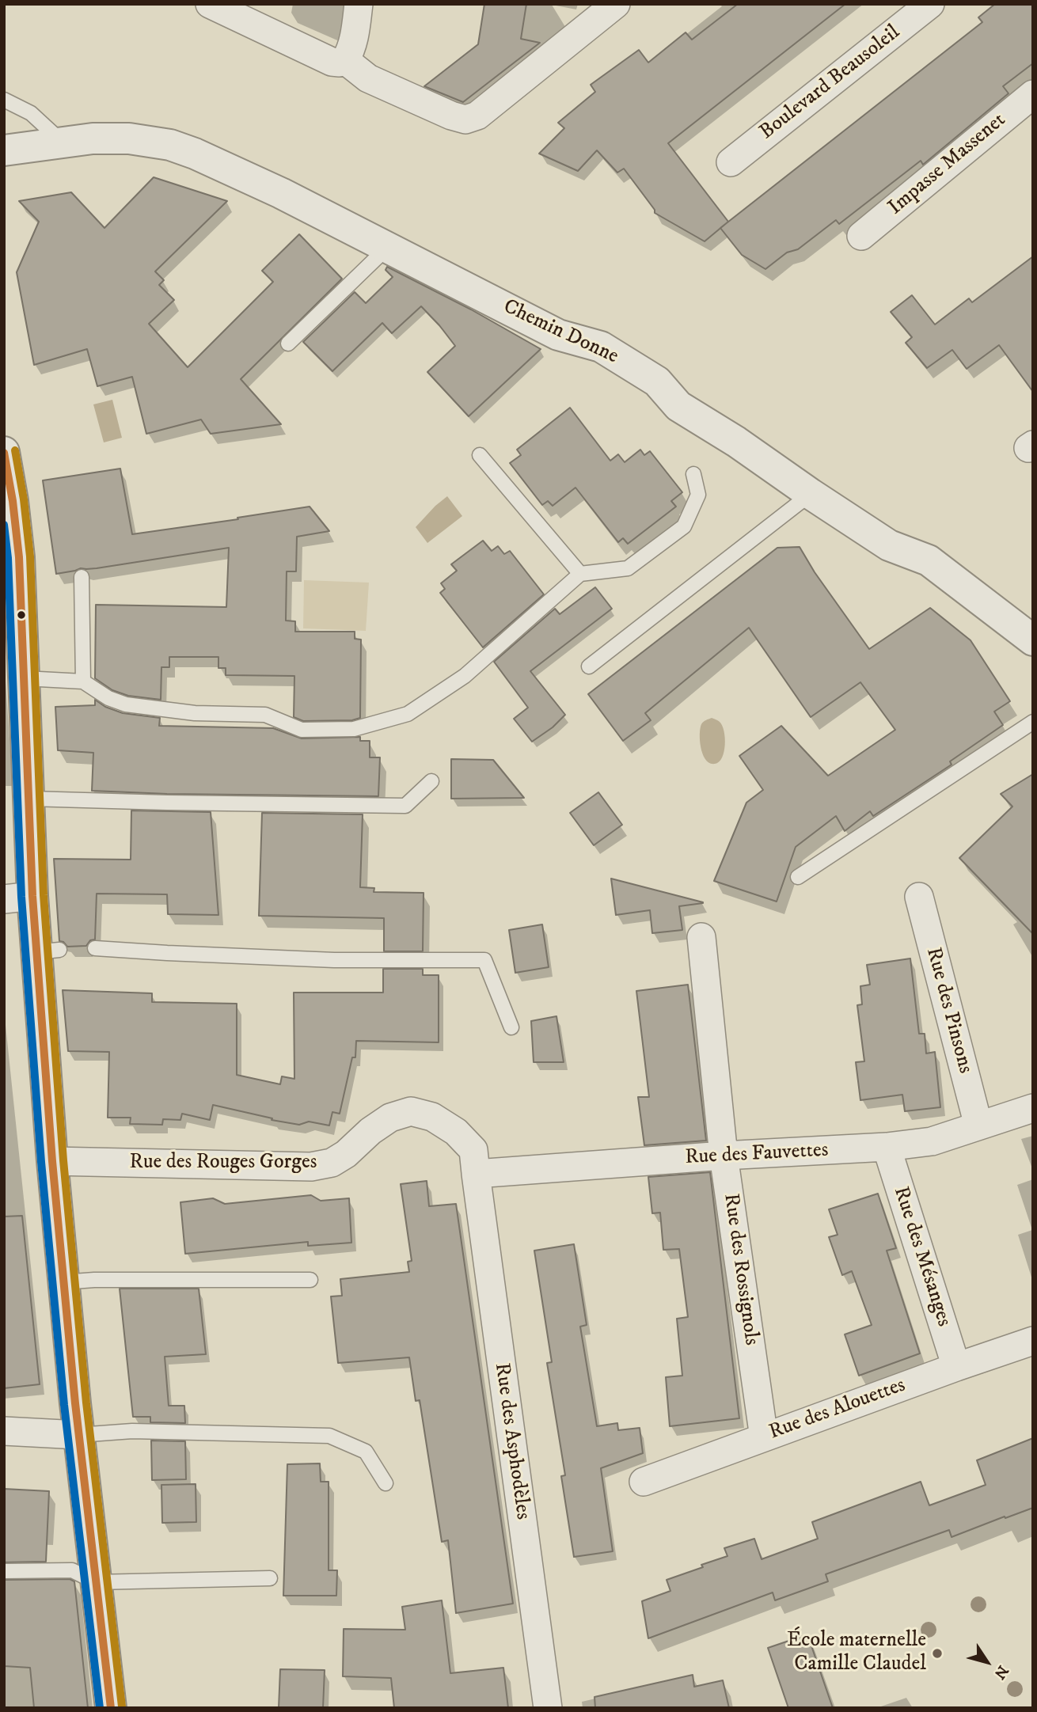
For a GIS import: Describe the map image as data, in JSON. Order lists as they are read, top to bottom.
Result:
{
  "streets": {
    "street": [
      "Boulevard Beausoleil",
      "Impasse Massenet",
      "Chemin Donne",
      "Rue des Pinsons",
      "Rue des Fauvettes",
      "Rue des Rouges Gorges",
      "Rue des Mésanges",
      "Rue des Rossignols",
      "Rue des Alouettes",
      "Rue des Asphodèles"
    ]
  },
  "crossings": [
    ["Rue des Pinsons", "Rue des Fauvettes"],
    ["Rue des Fauvettes", "Rue des Rouges Gorges"],
    ["Rue des Fauvettes", "Rue des Mésanges"],
    ["Rue des Fauvettes", "Rue des Rossignols"],
    ["Rue des Fauvettes", "Rue des Asphodèles"],
    ["Rue des Rouges Gorges", "Rue des Asphodèles"],
    ["Rue des Mésanges", "Rue des Alouettes"],
    ["Rue des Rossignols", "Rue des Alouettes"]
  ],
  "places": ["École maternelle Camille Claudel"],
  "north": "bottom right"
}
